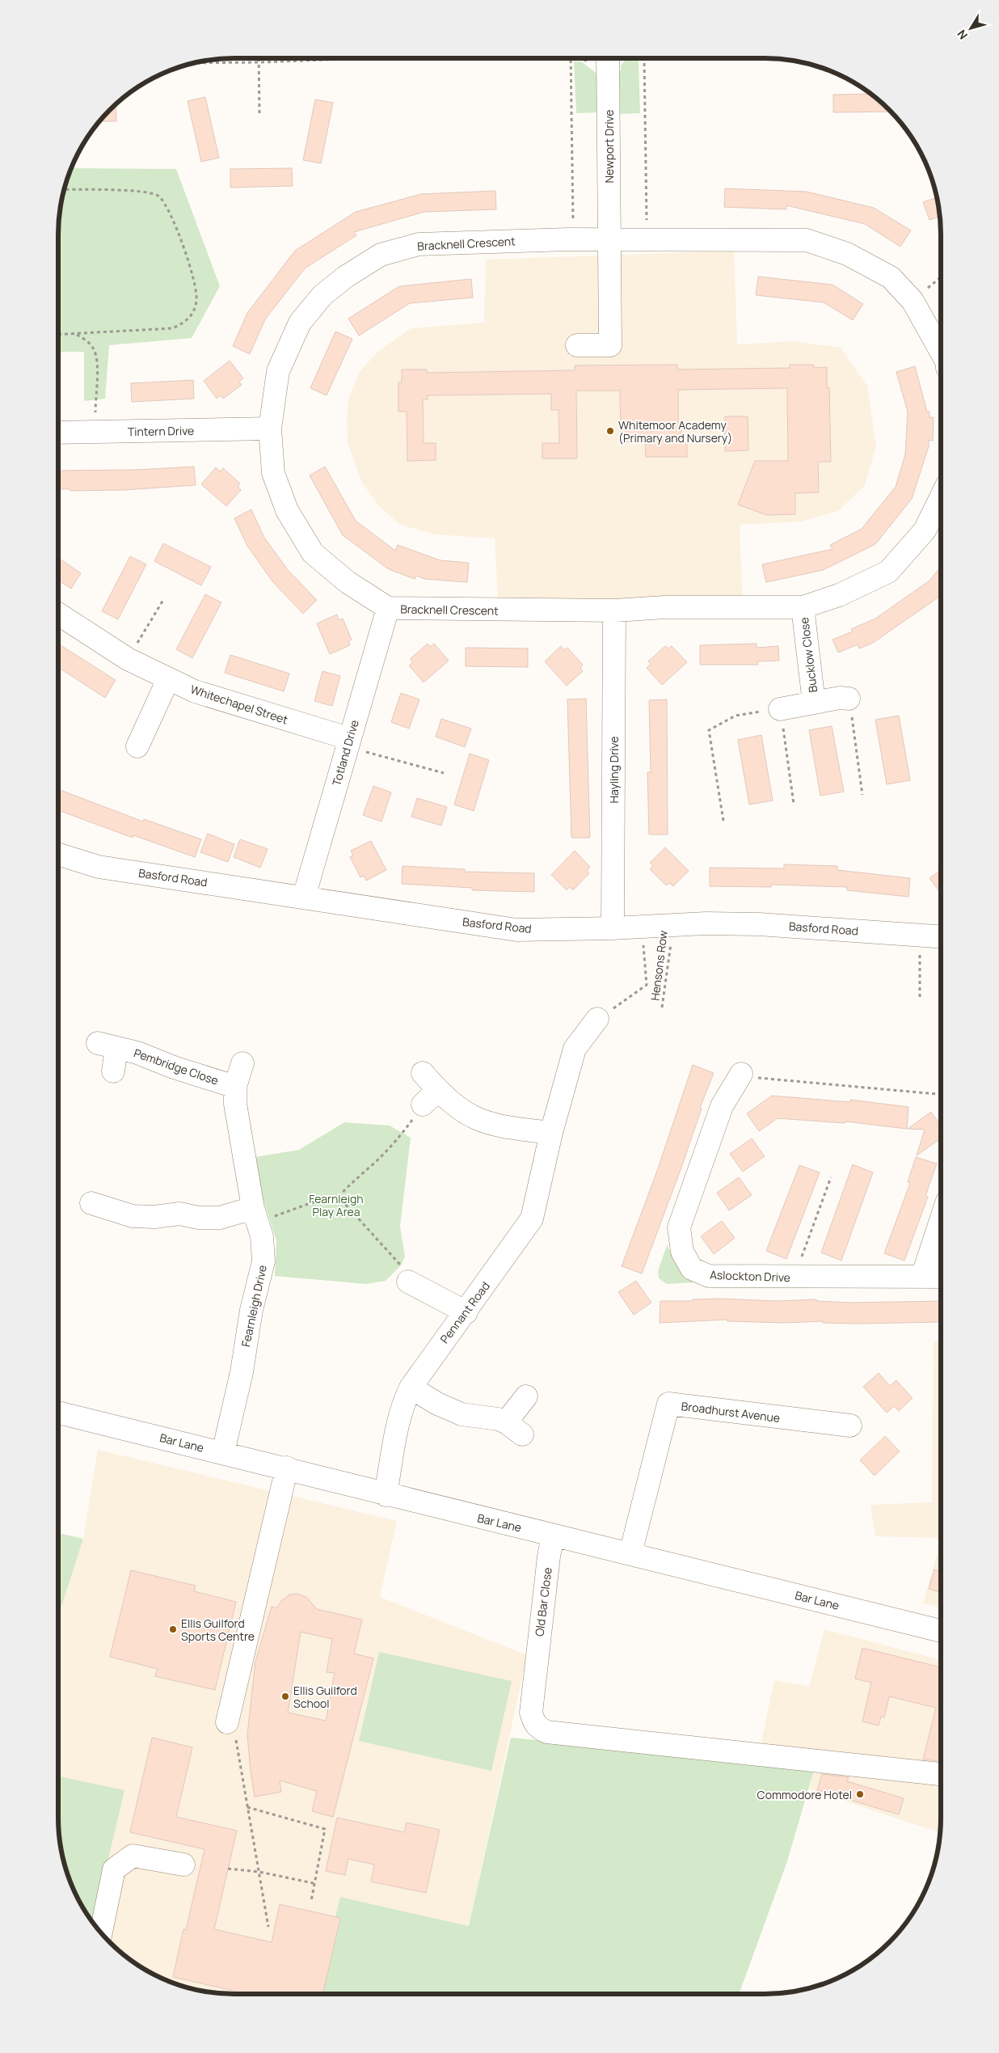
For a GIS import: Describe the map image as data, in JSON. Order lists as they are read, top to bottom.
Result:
{
  "streets": {
    "street": [
      "Newport Drive",
      "Bracknell Crescent",
      "Tintern Drive",
      "Bucklow Close",
      "Whitechapel Street",
      "Totland Drive",
      "Hayling Drive",
      "Basford Road",
      "Pembridge Close",
      "Aslockton Drive",
      "Fearnleigh Drive",
      "Pennant Road",
      "Broadhurst Avenue",
      "Bar Lane",
      "Old Bar Close"
    ],
    "path": ["Hensons Row"]
  },
  "crossings": [
    ["Newport Drive", "Bracknell Crescent"],
    ["Bracknell Crescent", "Tintern Drive"],
    ["Bracknell Crescent", "Bucklow Close"],
    ["Bracknell Crescent", "Totland Drive"],
    ["Bracknell Crescent", "Hayling Drive"],
    ["Whitechapel Street", "Totland Drive"],
    ["Totland Drive", "Basford Road"],
    ["Hayling Drive", "Basford Road"],
    ["Basford Road", "Hensons Row"],
    ["Pembridge Close", "Fearnleigh Drive"],
    ["Fearnleigh Drive", "Bar Lane"],
    ["Pennant Road", "Bar Lane"],
    ["Broadhurst Avenue", "Bar Lane"],
    ["Bar Lane", "Old Bar Close"]
  ],
  "parks": ["Fearnleigh Play Area"],
  "places": [
    "Whitemoor Academy (Primary and Nursery)",
    "Ellis Guilford Sports Centre",
    "Ellis Guilford School",
    "Commodore Hotel"
  ],
  "north": "bottom left"
}
